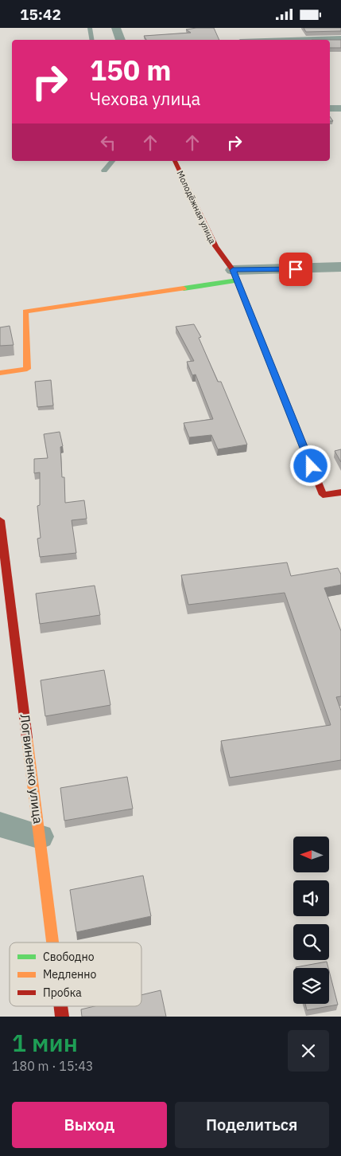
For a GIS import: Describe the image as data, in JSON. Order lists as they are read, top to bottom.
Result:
{
  "streets": {
    "street": ["Молодёжная улица", "Логвиненко улица"]
  },
  "legend": ["Свободно", "Медленно", "Пробка"],
  "north": "left",
  "page": {
    "status": "15:42",
    "turn": ["150 m", "Чехова улица"],
    "heading": ["1 мин", "180 m · 15:43"],
    "buttons": ["Выход", "Поделиться"]
  }
}
